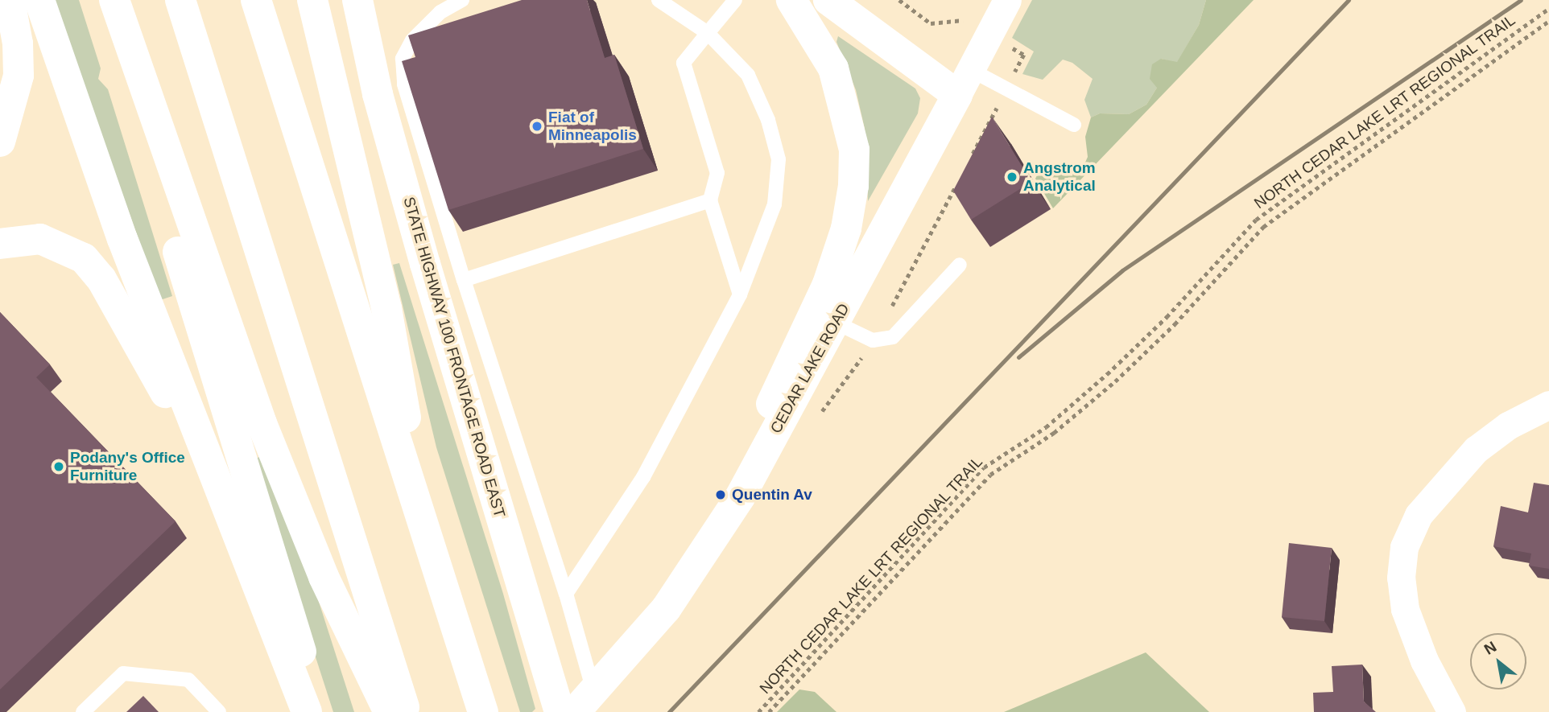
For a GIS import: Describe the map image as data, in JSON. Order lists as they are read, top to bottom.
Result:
{
  "streets": {
    "main road": ["STATE HIGHWAY 100 FRONTAGE ROAD EAST", "CEDAR LAKE ROAD"],
    "path": ["NORTH CEDAR LAKE LRT REGIONAL TRAIL"]
  },
  "places": [
    "Fiat of Minneapolis",
    "Angstrom Analytical",
    "Podany's Office Furniture",
    "Quentin Av"
  ],
  "north": "top left"
}
